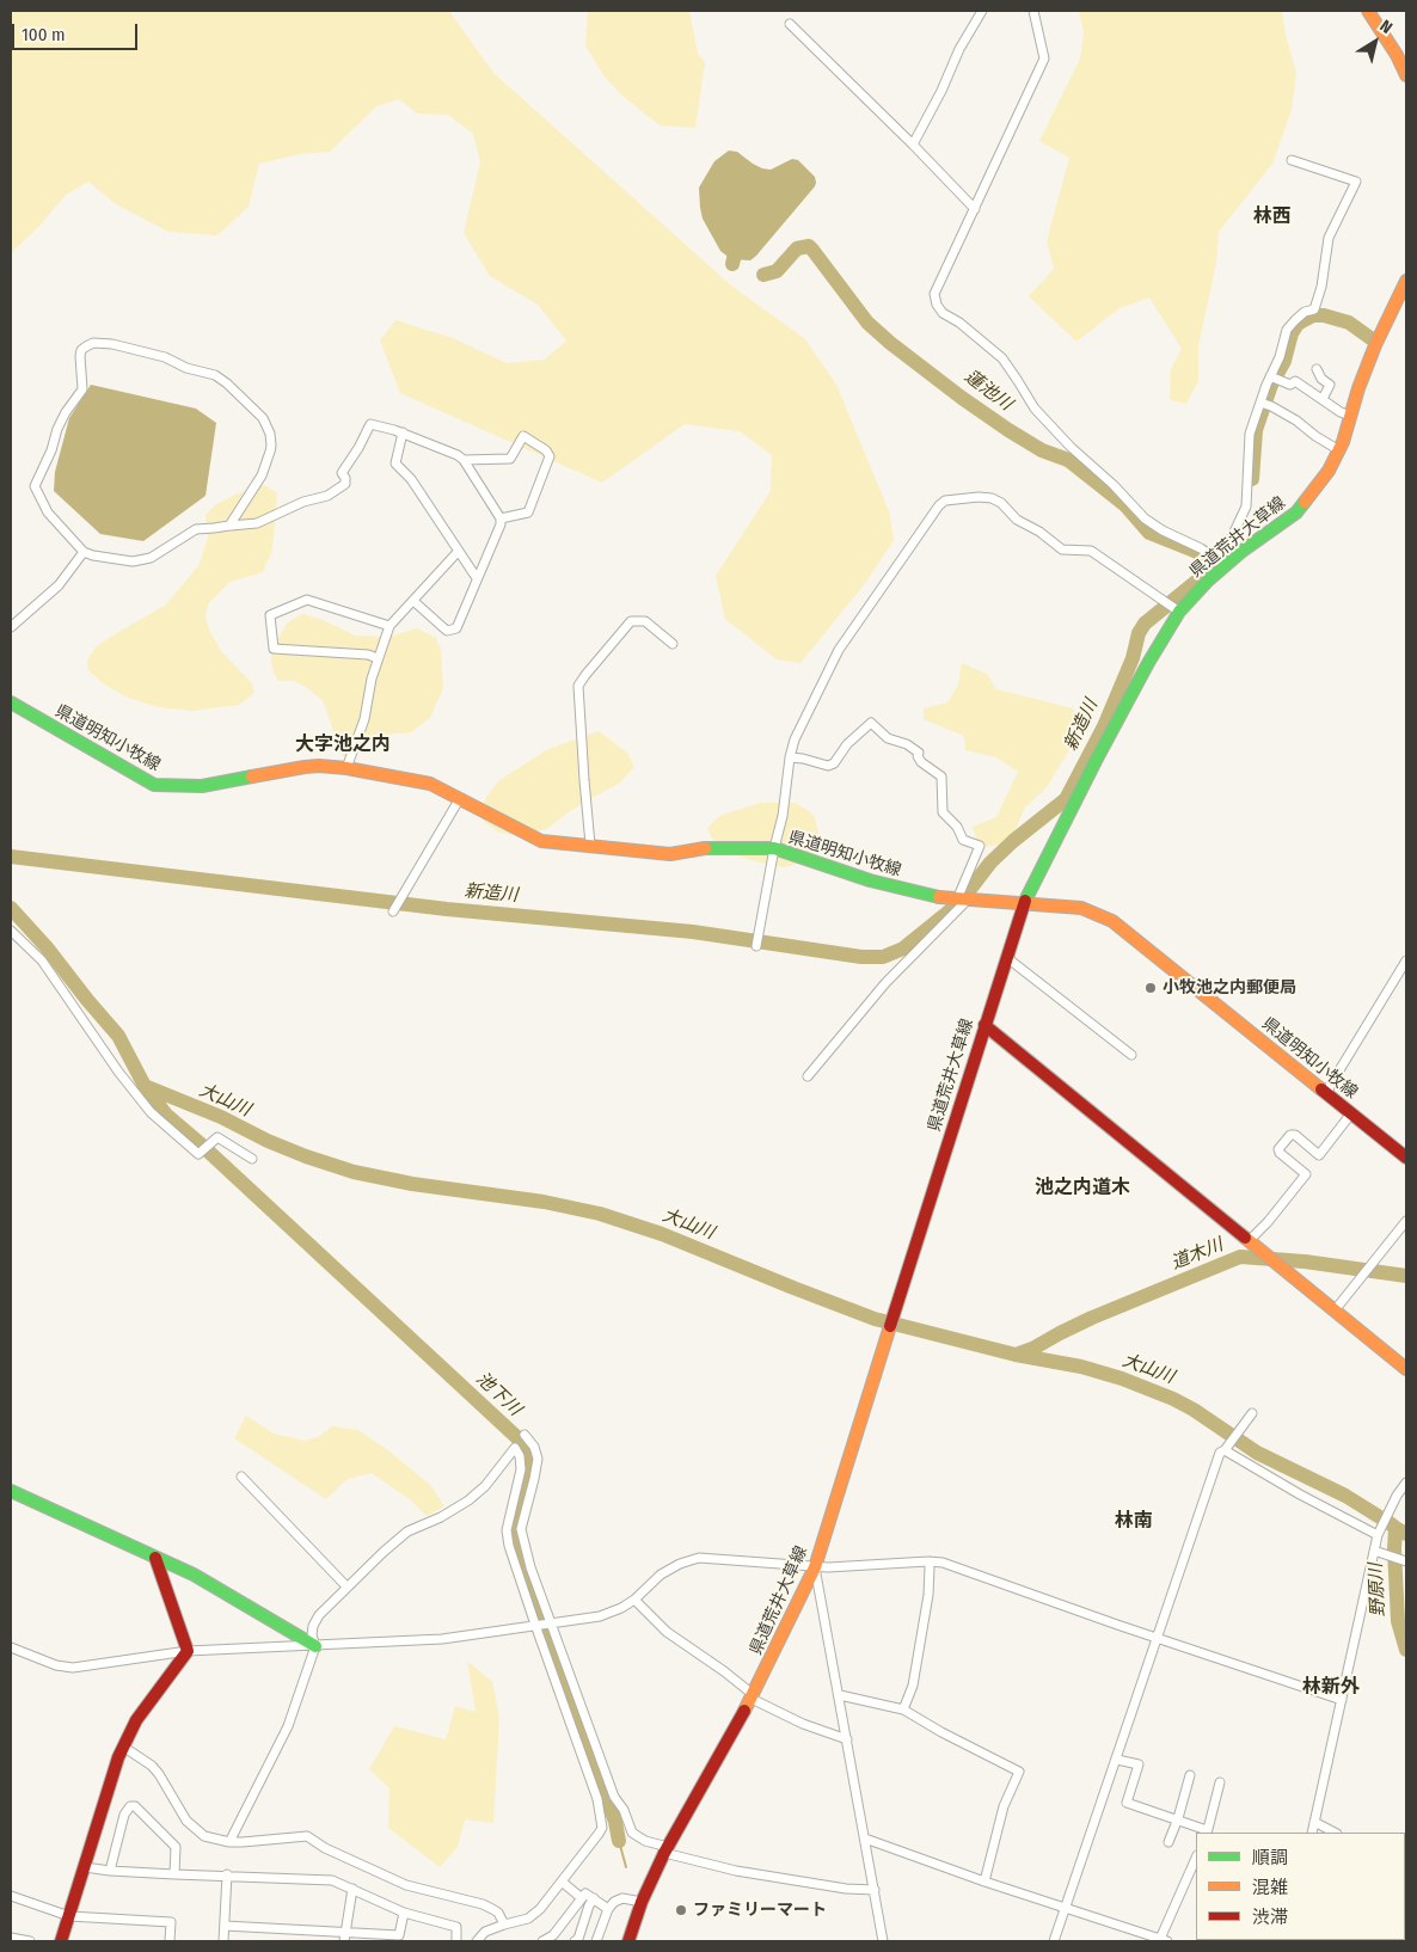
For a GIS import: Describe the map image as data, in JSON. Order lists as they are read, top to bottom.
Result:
{
  "streets": {
    "main road": ["県道荒井大草線", "県道明知小牧線"]
  },
  "crossings": [
    ["県道荒井大草線", "県道明知小牧線"]
  ],
  "districts": [
    "林西",
    "大字池之内",
    "池之内道木",
    "林南",
    "林新外"
  ],
  "water": [
    "蓮池川",
    "新造川",
    "大山川",
    "道木川",
    "池下川",
    "野原川"
  ],
  "places": ["小牧池之内郵便局", "ファミリーマート"],
  "legend": ["順調", "混雑", "渋滞"],
  "scale_bar": "100 m",
  "north": "top right"
}
